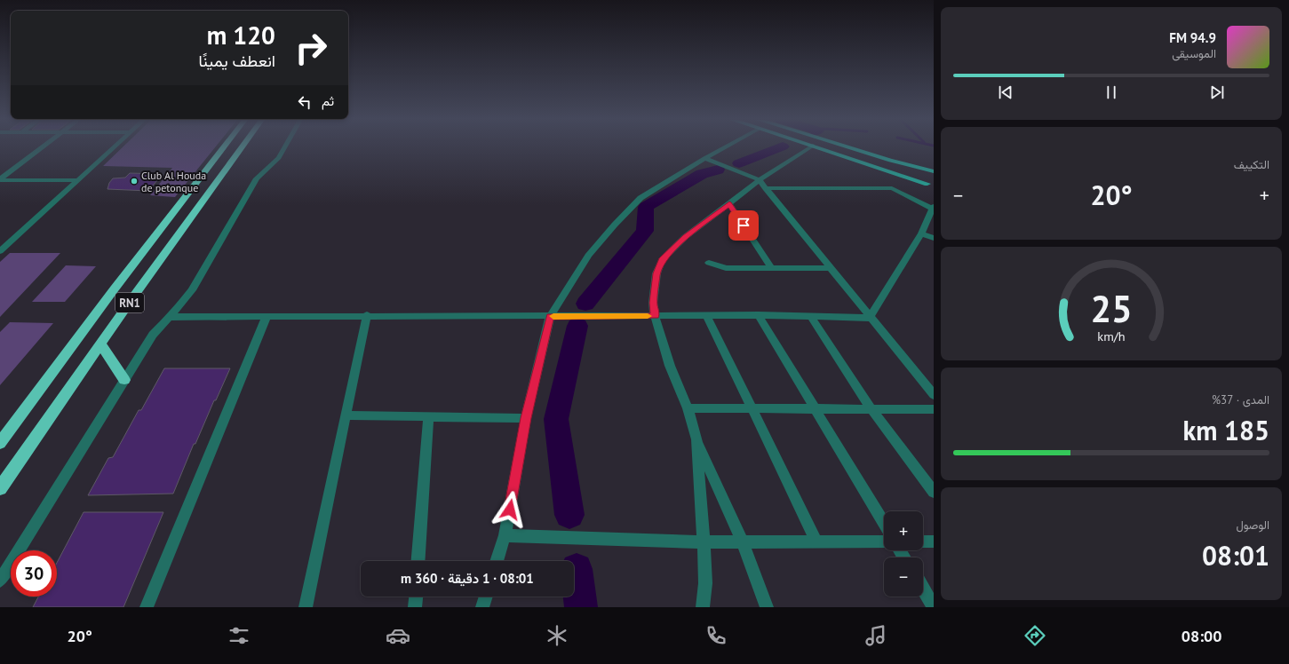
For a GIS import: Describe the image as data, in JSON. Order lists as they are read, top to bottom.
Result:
{
  "streets": {
    "highway": ["RN1"]
  },
  "places": ["Club Al Houda de petonque"],
  "page": {
    "turn": ["120 m", "انعطف يمينًا"],
    "song": ["94.9 FM", "الموسيقى"],
    "then": "ثم",
    "tile": [
      "التكييف",
      ["المدى · 37%", "185 km"],
      ["الوصول", "08:01"]
    ],
    "heat": ["−", "20°", "+"],
    "map_buttons": ["+", "−"],
    "limit": "30",
    "trip": "08:01 · 1 دقيقة · 360 m",
    "tabs": ["08:00", "20°"],
    "gauge": ["25", "km/h"]
  }
}
